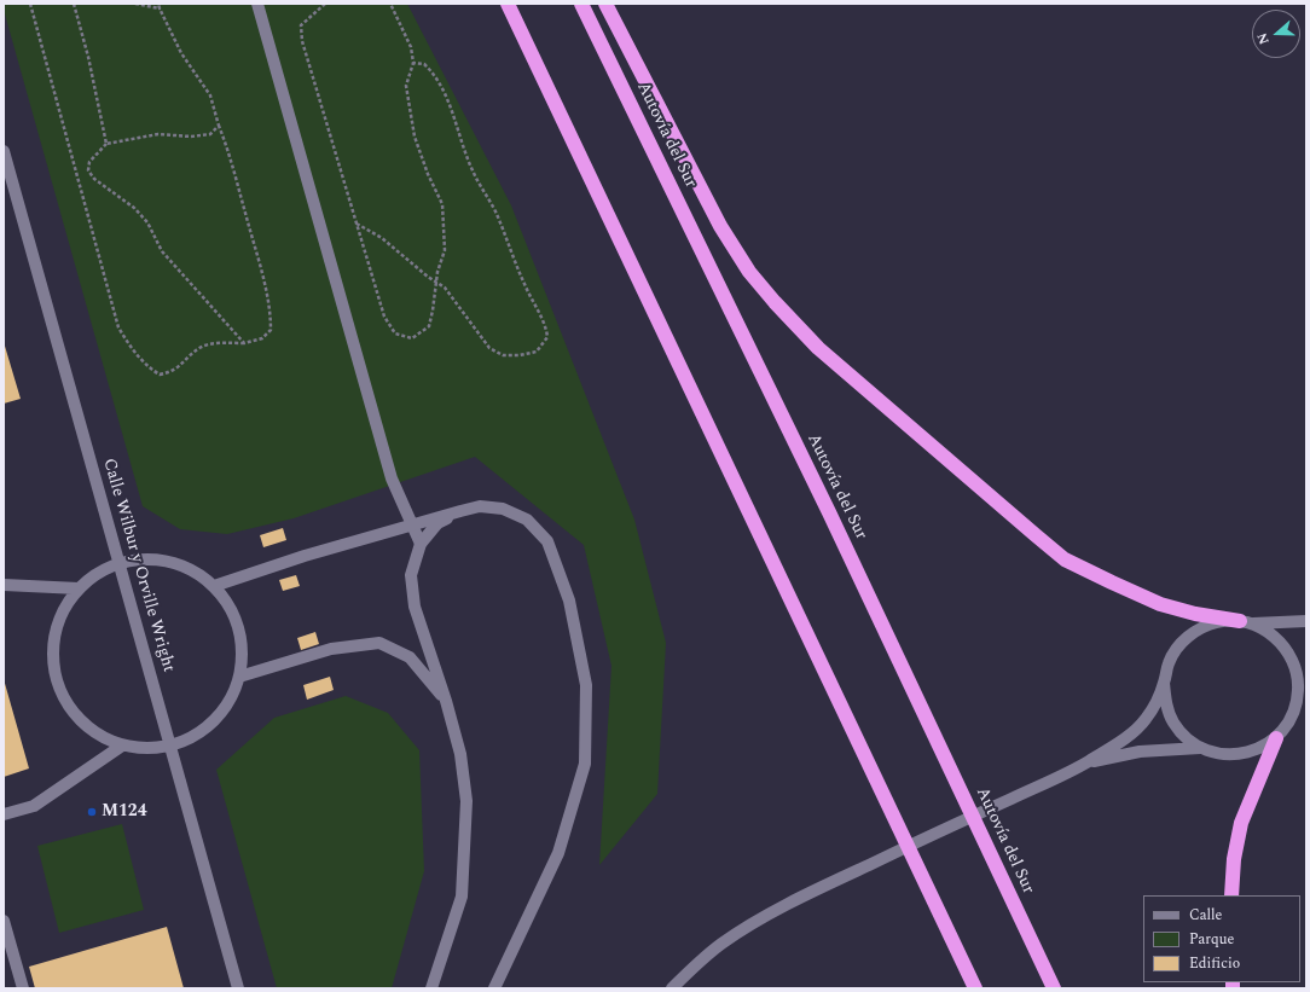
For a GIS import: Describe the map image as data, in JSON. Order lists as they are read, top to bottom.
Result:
{
  "streets": {
    "highway": ["Autovía del Sur"],
    "street": ["Calle Wilbur y Orville Wright"]
  },
  "places": ["M124"],
  "legend": ["Calle", "Parque", "Edificio"],
  "north": "left"
}
